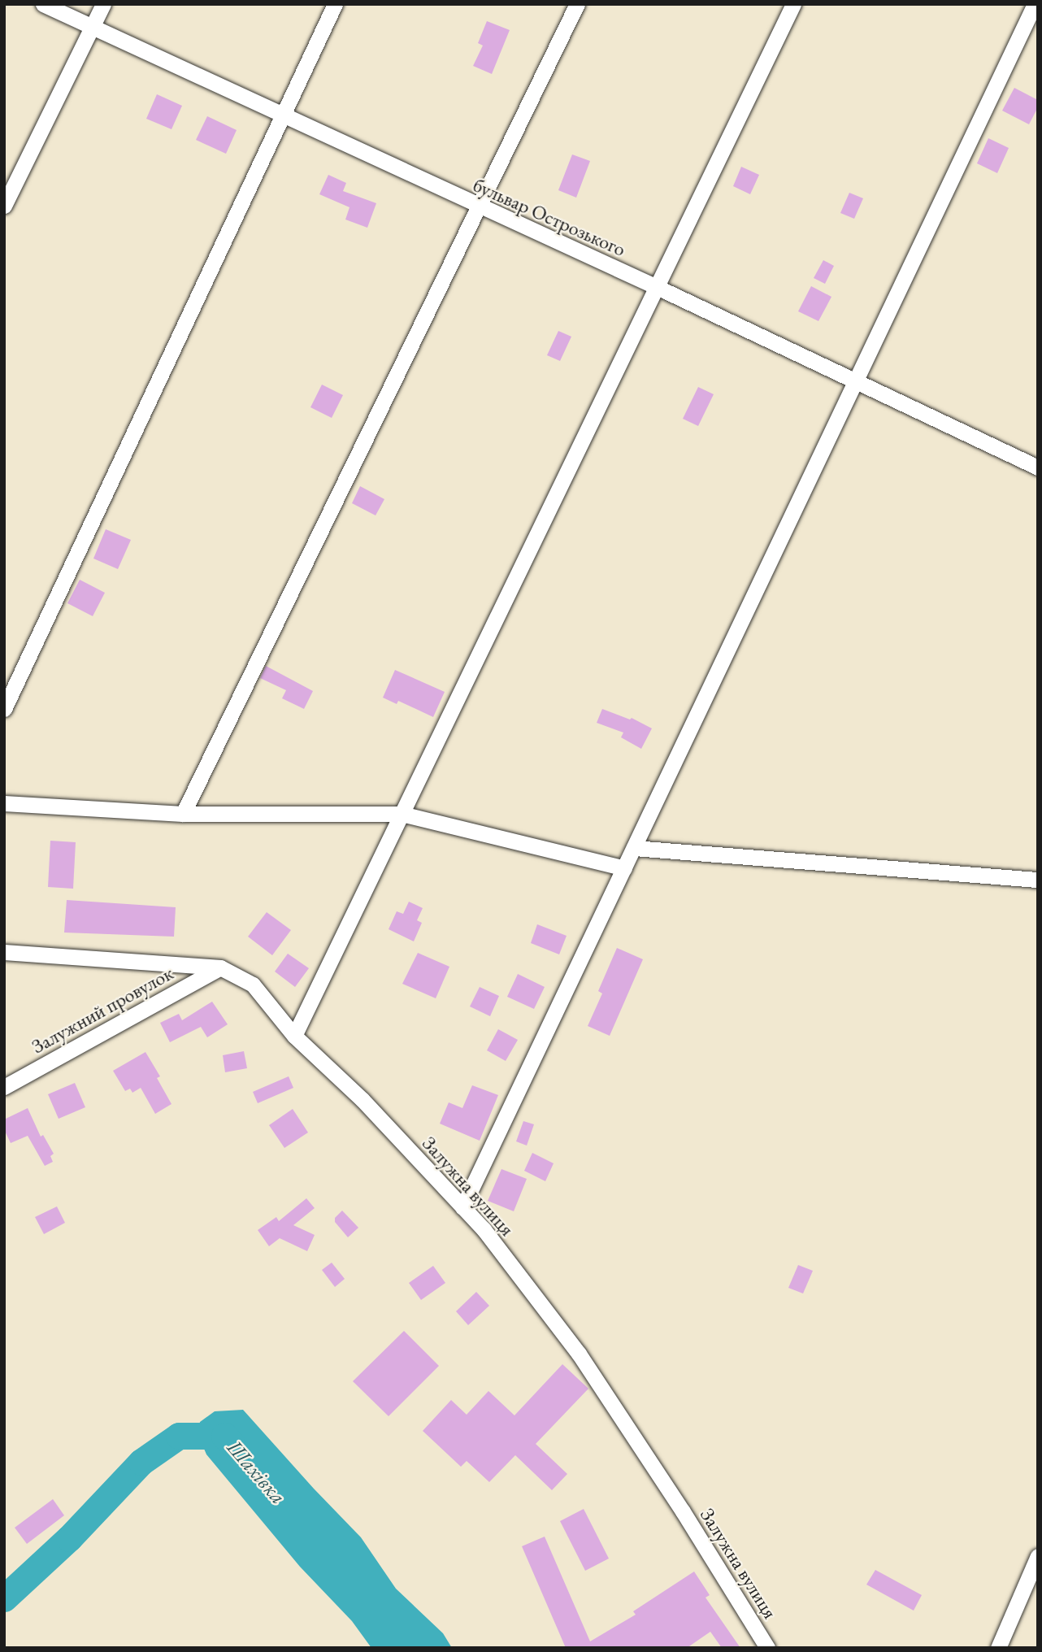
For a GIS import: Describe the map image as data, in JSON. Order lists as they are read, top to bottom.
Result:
{
  "streets": {
    "street": ["бульвар Острозького", "Залужний провулок", "Залужна вулиця"]
  },
  "crossings": [
    ["Залужний провулок", "Залужна вулиця"]
  ],
  "water": ["Шахівка"]
}
